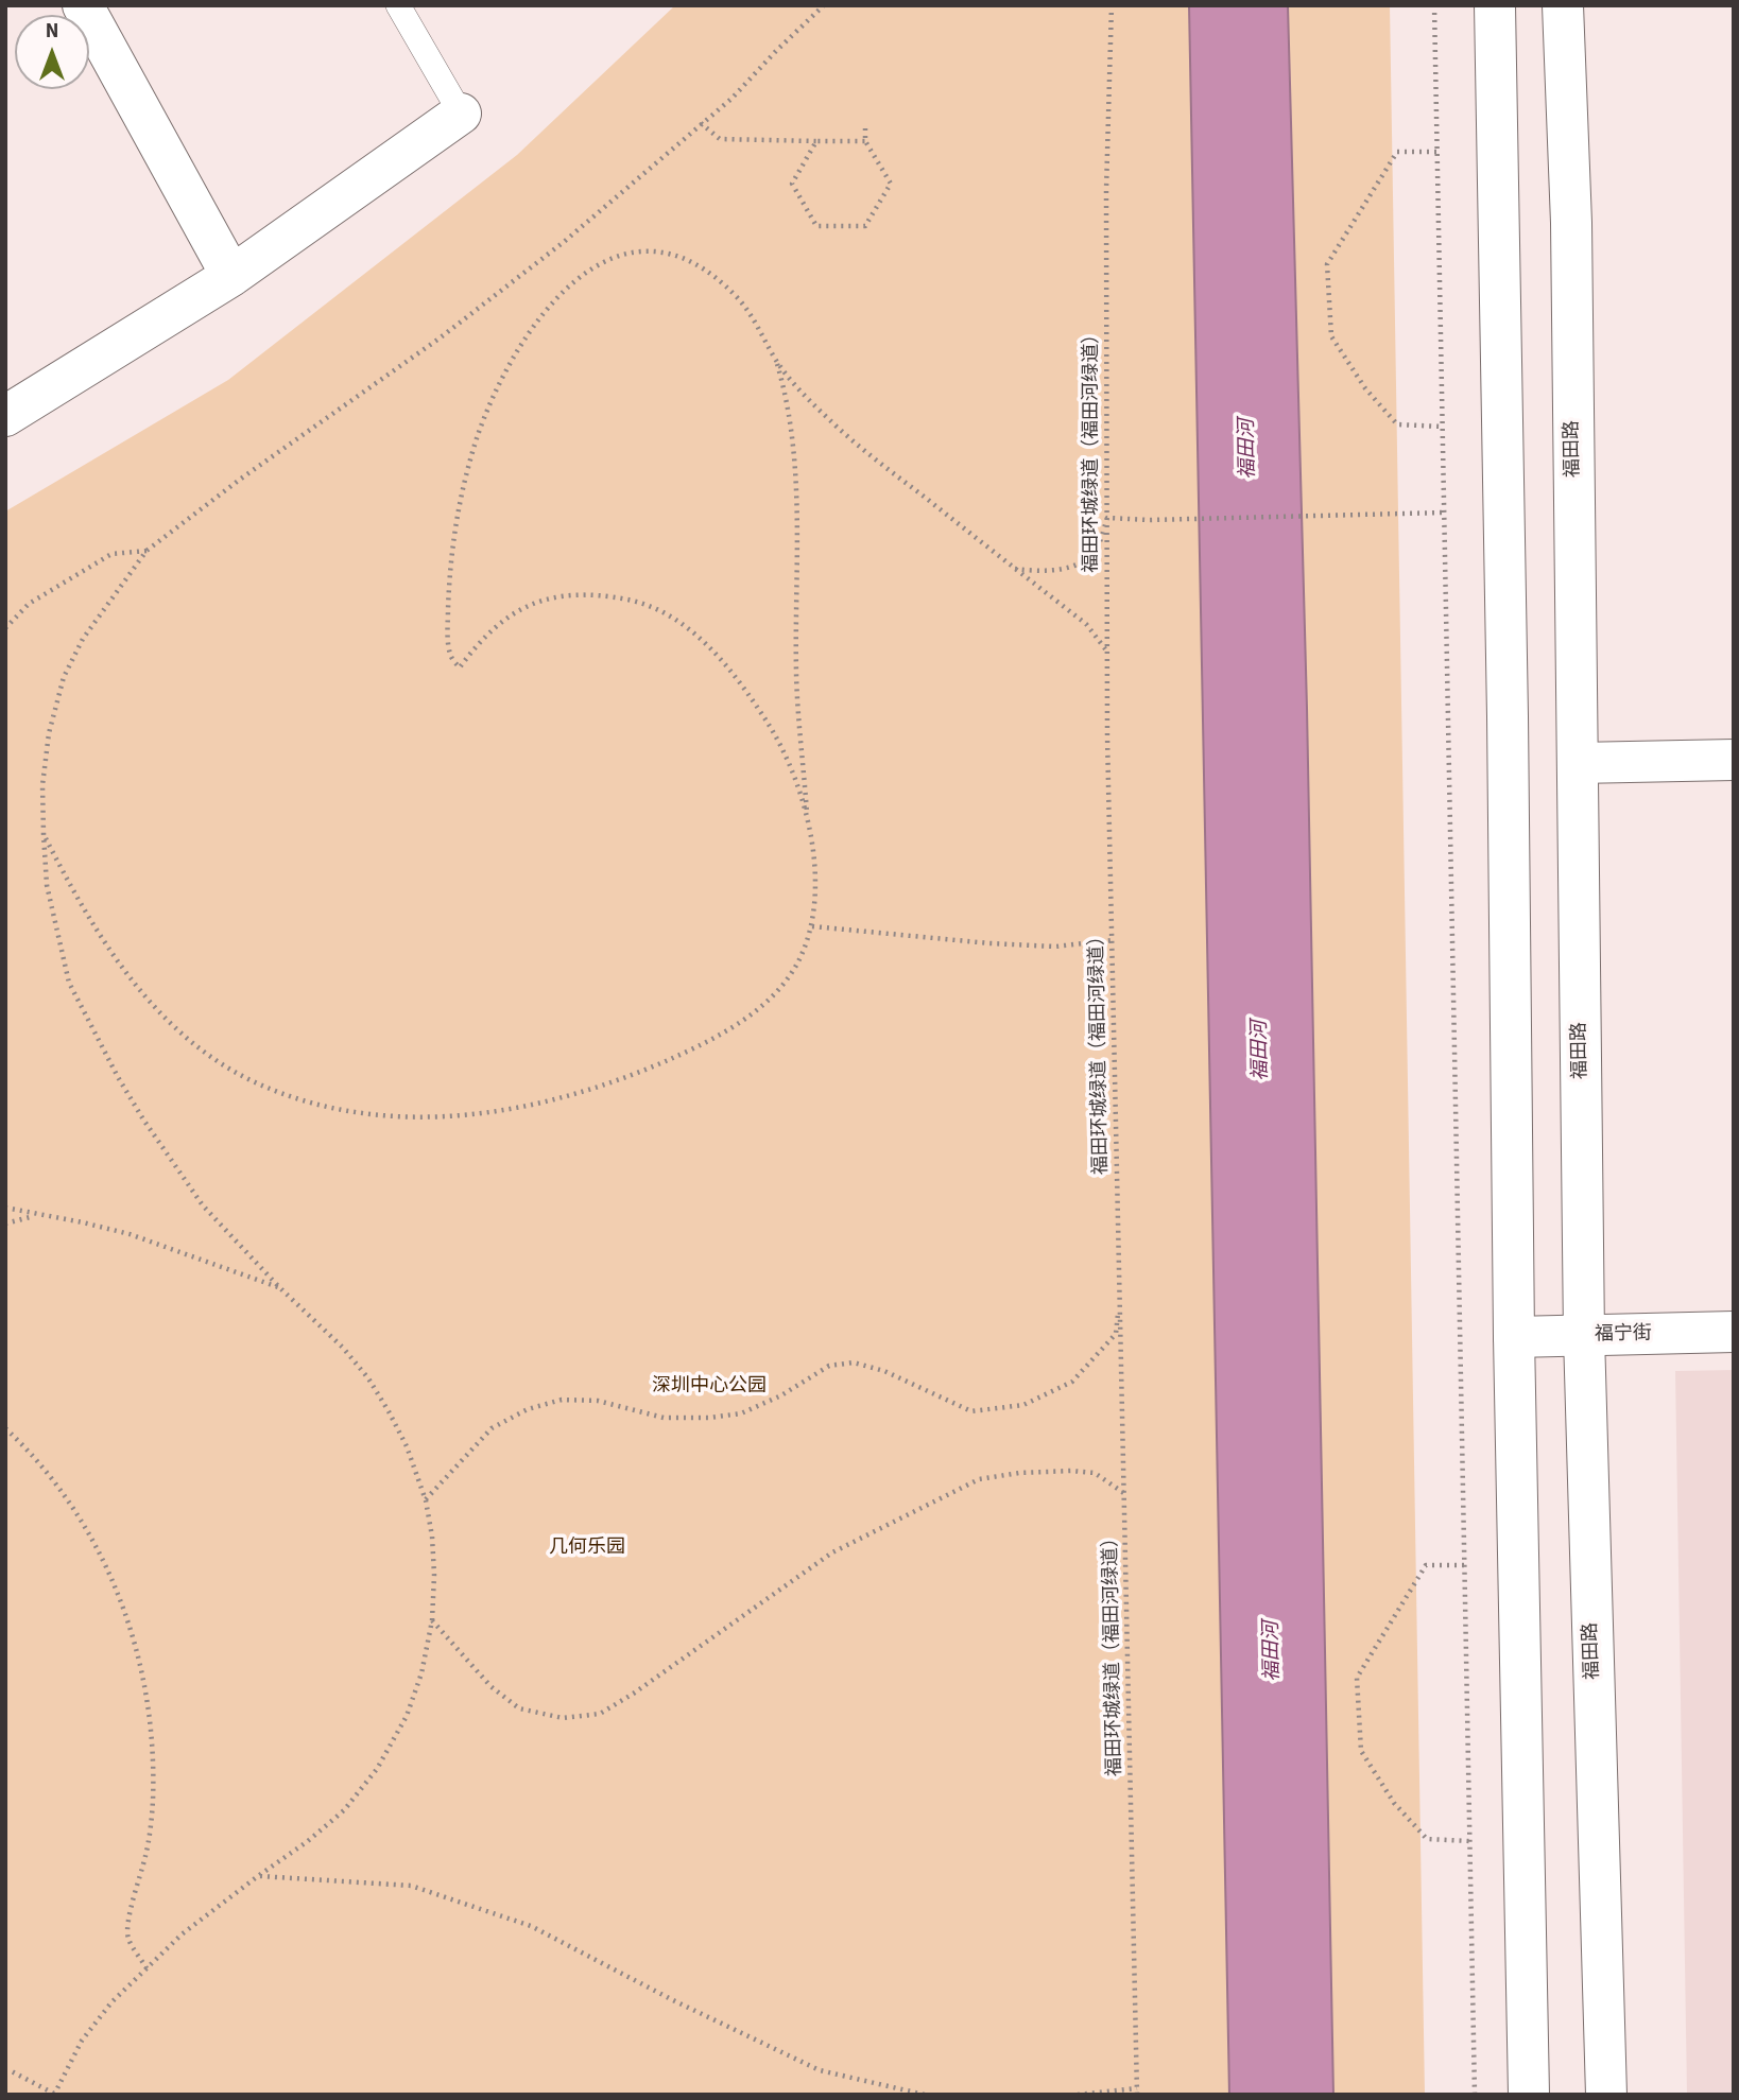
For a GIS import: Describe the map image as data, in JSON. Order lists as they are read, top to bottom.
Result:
{
  "streets": {
    "main road": ["福田路", "福宁街"],
    "path": ["福田环城绿道（福田河绿道）"]
  },
  "crossings": [
    ["福田路", "福宁街"]
  ],
  "water": ["福田河"],
  "parks": ["深圳中心公园", "几何乐园"],
  "north": "top"
}
